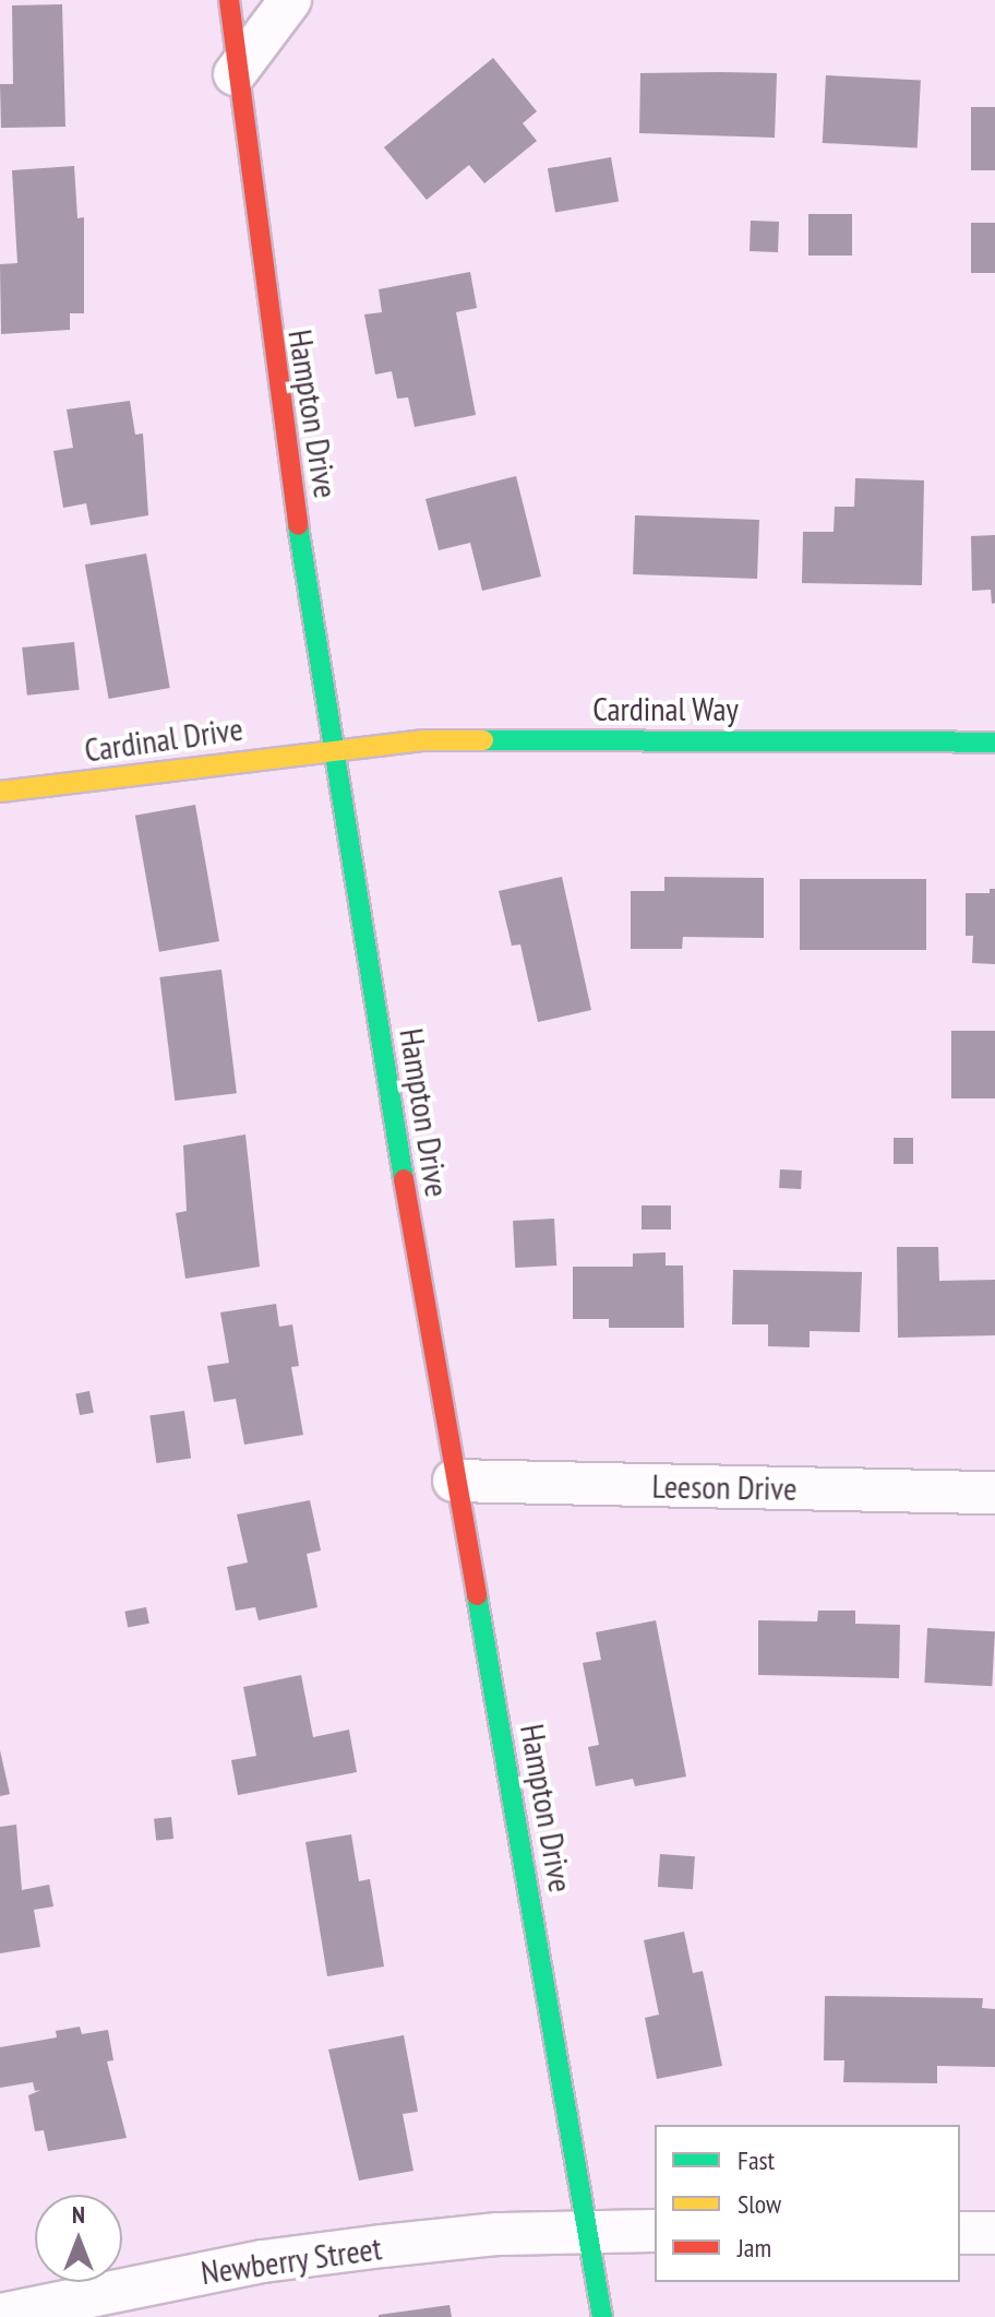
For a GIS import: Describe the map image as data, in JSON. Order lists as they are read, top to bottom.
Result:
{
  "streets": {
    "street": [
      "Hampton Drive",
      "Cardinal Way",
      "Cardinal Drive",
      "Leeson Drive",
      "Newberry Street"
    ]
  },
  "crossings": [
    ["Hampton Drive", "Cardinal Way"],
    ["Hampton Drive", "Cardinal Drive"],
    ["Hampton Drive", "Leeson Drive"],
    ["Hampton Drive", "Newberry Street"],
    ["Cardinal Way", "Cardinal Drive"]
  ],
  "legend": ["Fast", "Slow", "Jam"],
  "north": "top"
}
